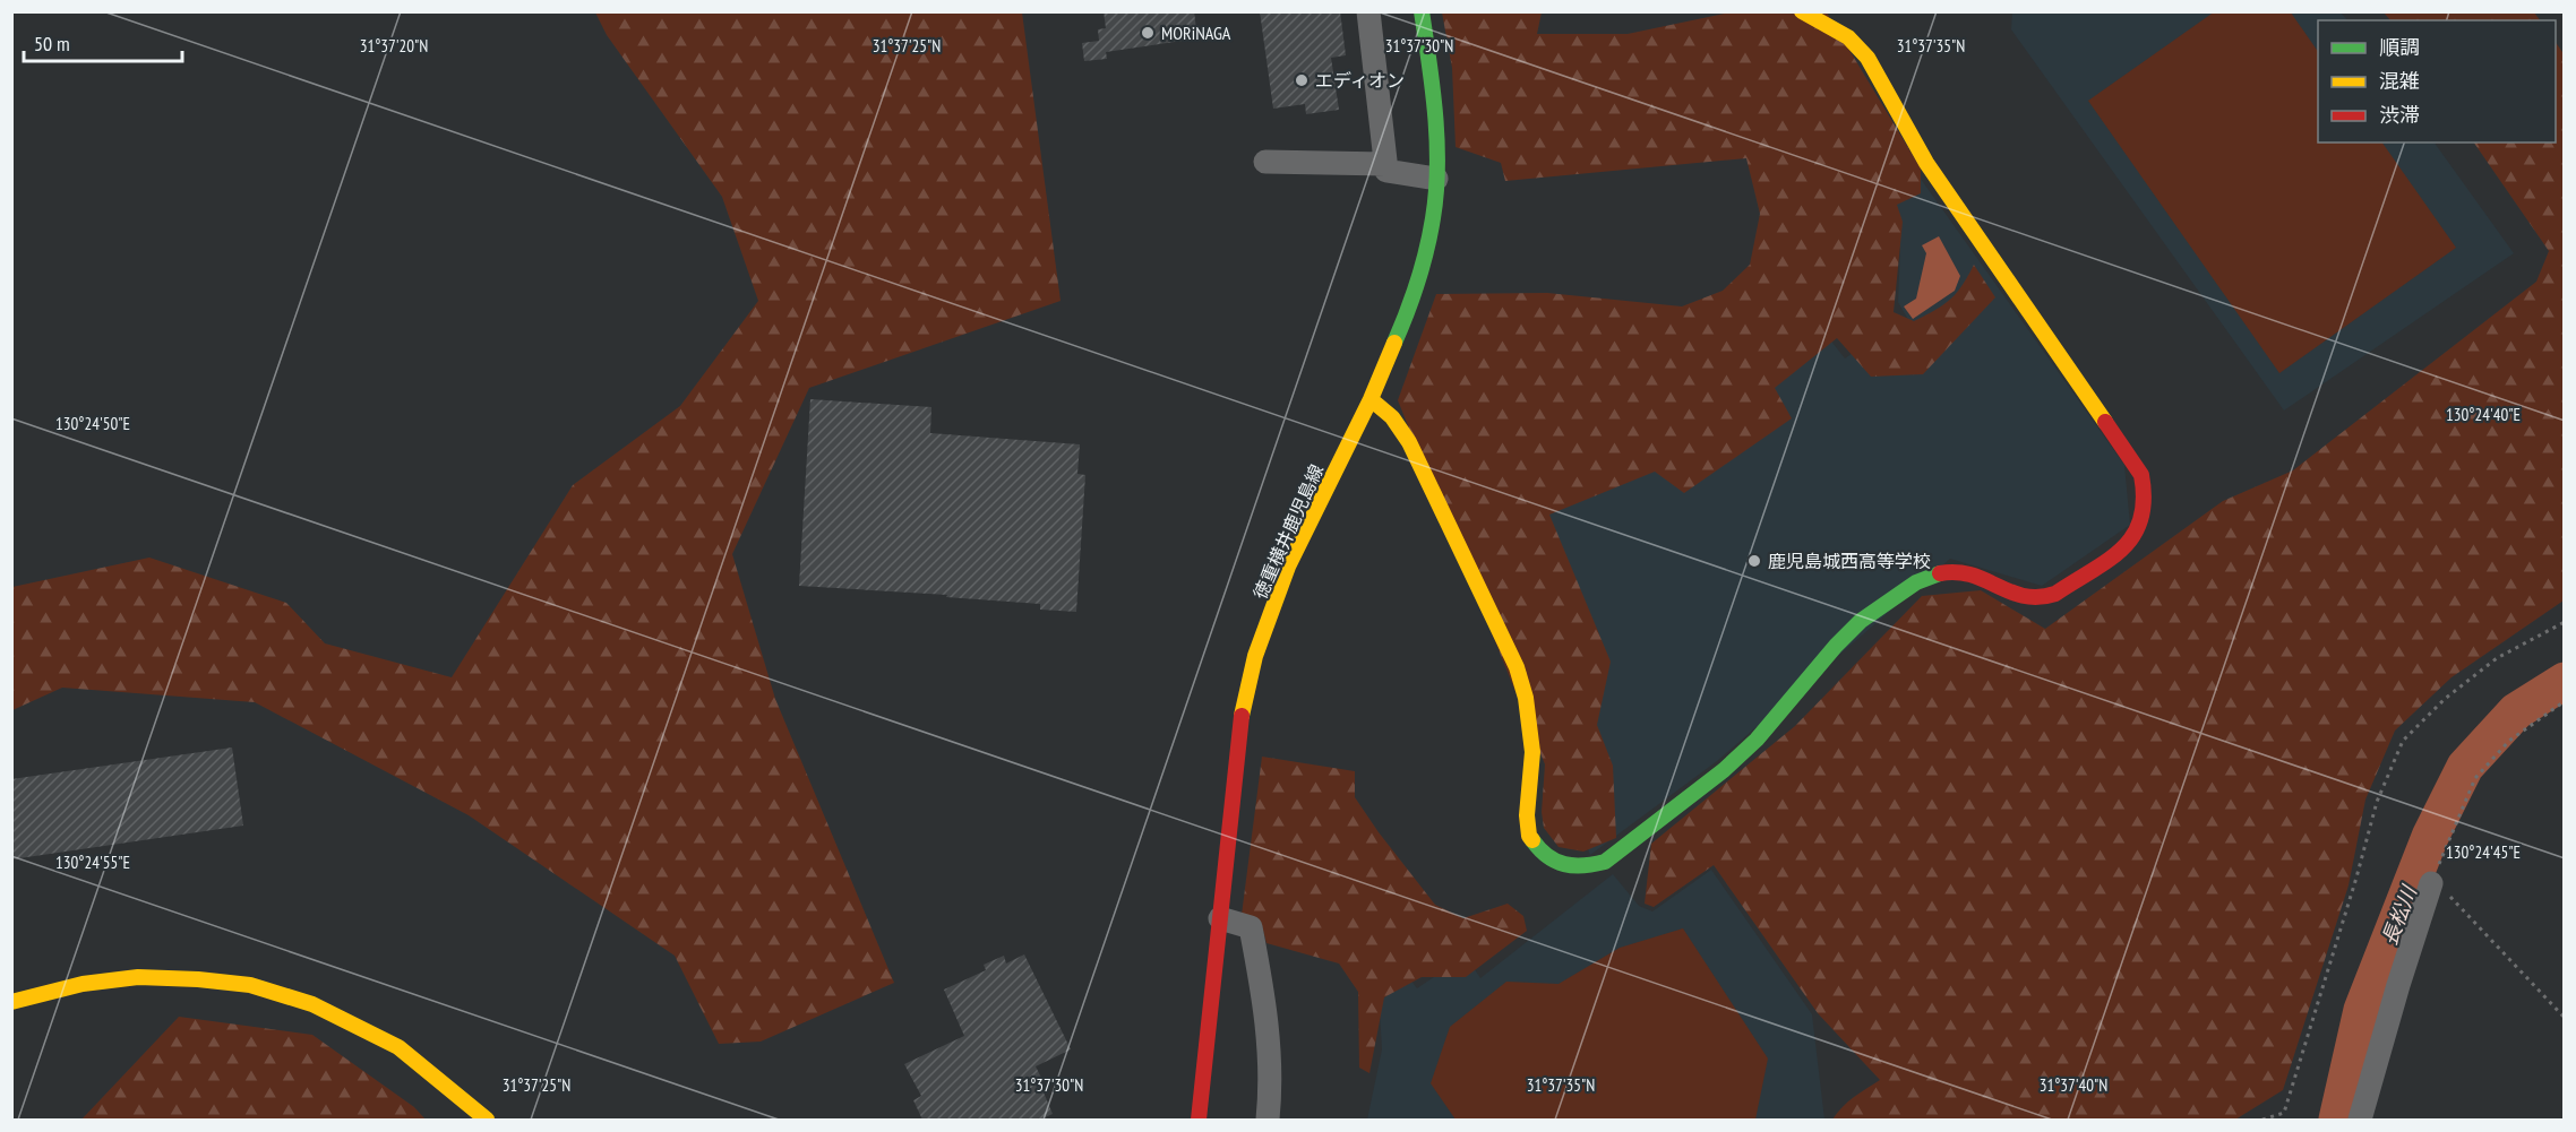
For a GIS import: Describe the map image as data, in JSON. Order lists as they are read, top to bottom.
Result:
{
  "streets": {
    "street": ["徳重横井鹿児島線"]
  },
  "water": ["長松川"],
  "places": ["MORiNAGA", "エディオン", "鹿児島城西高等学校"],
  "legend": ["順調", "混雑", "渋滞"],
  "scale_bar": "50 m",
  "coordinates": [
    "31°37'20\"N",
    "31°37'25\"N",
    "31°37'30\"N",
    "31°37'35\"N",
    "130°24'40\"E",
    "130°24'50\"E",
    "130°24'45\"E",
    "130°24'55\"E",
    "31°37'40\"N"
  ]
}
